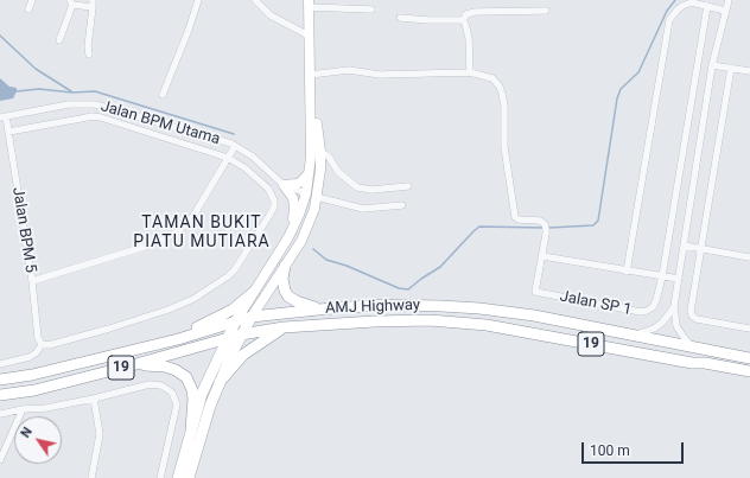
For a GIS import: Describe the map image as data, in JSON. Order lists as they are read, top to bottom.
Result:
{
  "streets": {
    "main road": ["AMJ Highway", "19"],
    "street": ["Jalan BPM Utama", "Jalan BPM 5", "Jalan SP 1"]
  },
  "crossings": [
    ["Jalan BPM Utama", "Jalan BPM 5"]
  ],
  "districts": ["TAMAN BUKIT PIATU MUTIARA"],
  "scale_bar": "100 m",
  "north": "top left"
}
